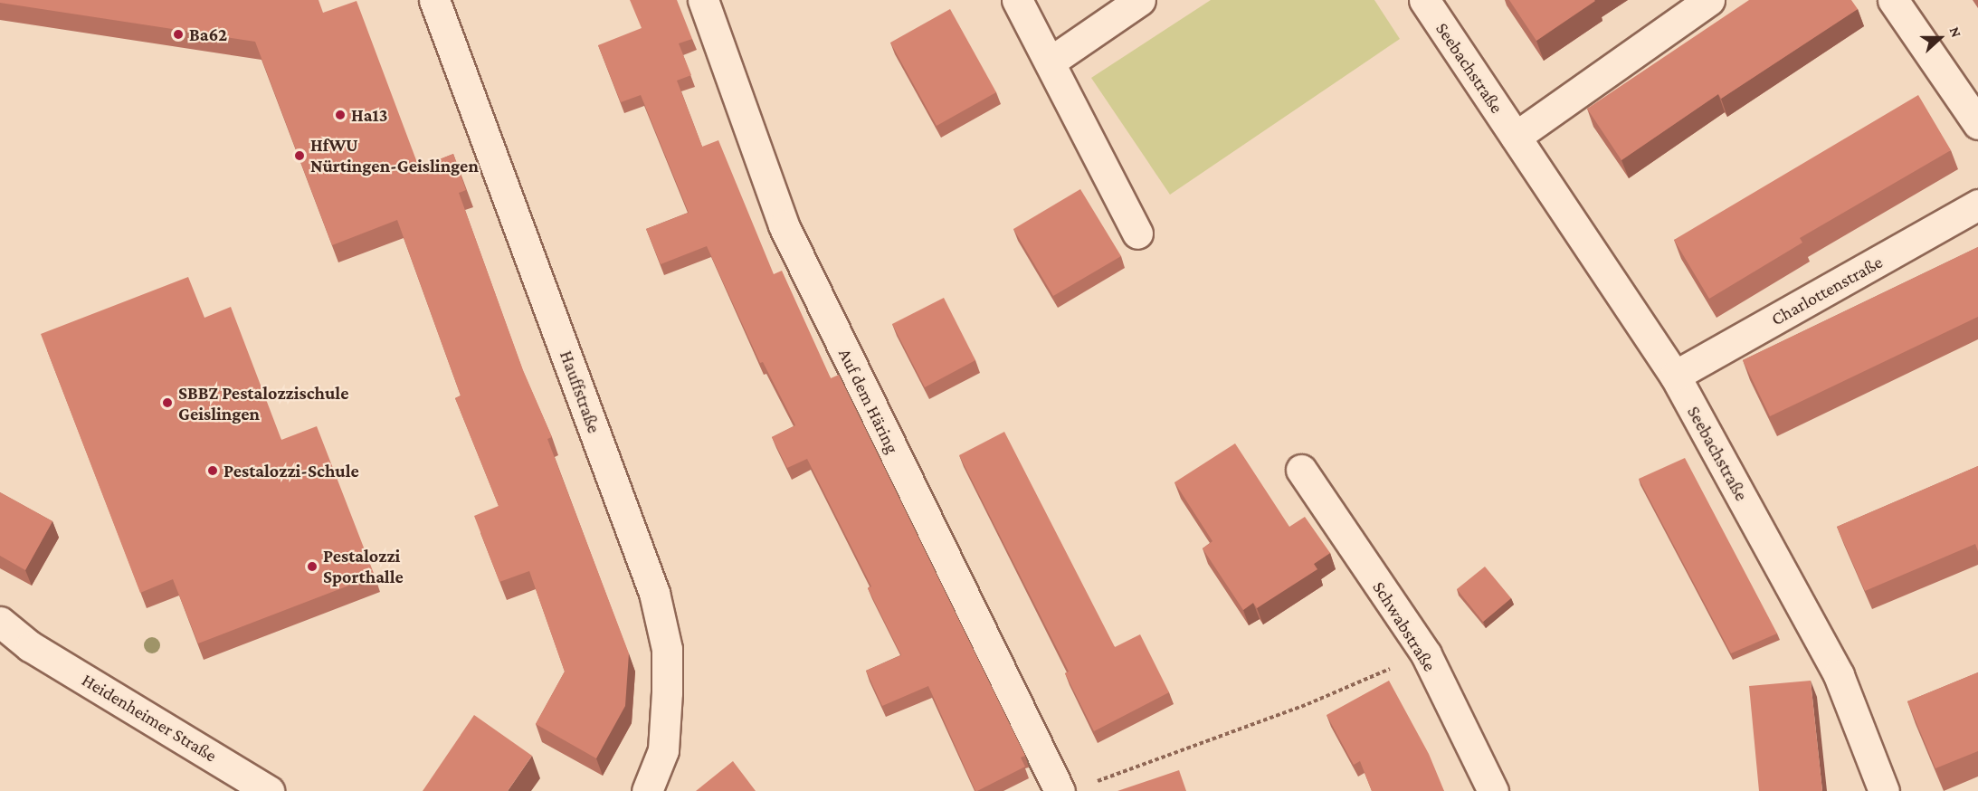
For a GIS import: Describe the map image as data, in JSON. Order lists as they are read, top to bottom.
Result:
{
  "streets": {
    "street": [
      "Seebachstraße",
      "Charlottenstraße",
      "Hauffstraße",
      "Auf dem Häring",
      "Schwabstraße",
      "Heidenheimer Straße"
    ]
  },
  "crossings": [
    ["Seebachstraße", "Charlottenstraße"]
  ],
  "places": [
    "Ba62",
    "Ha13",
    "HfWU Nürtingen-Geislingen",
    "SBBZ Pestalozzischule Geislingen",
    "Pestalozzi-Schule",
    "Pestalozzi Sporthalle"
  ],
  "north": "right"
}
